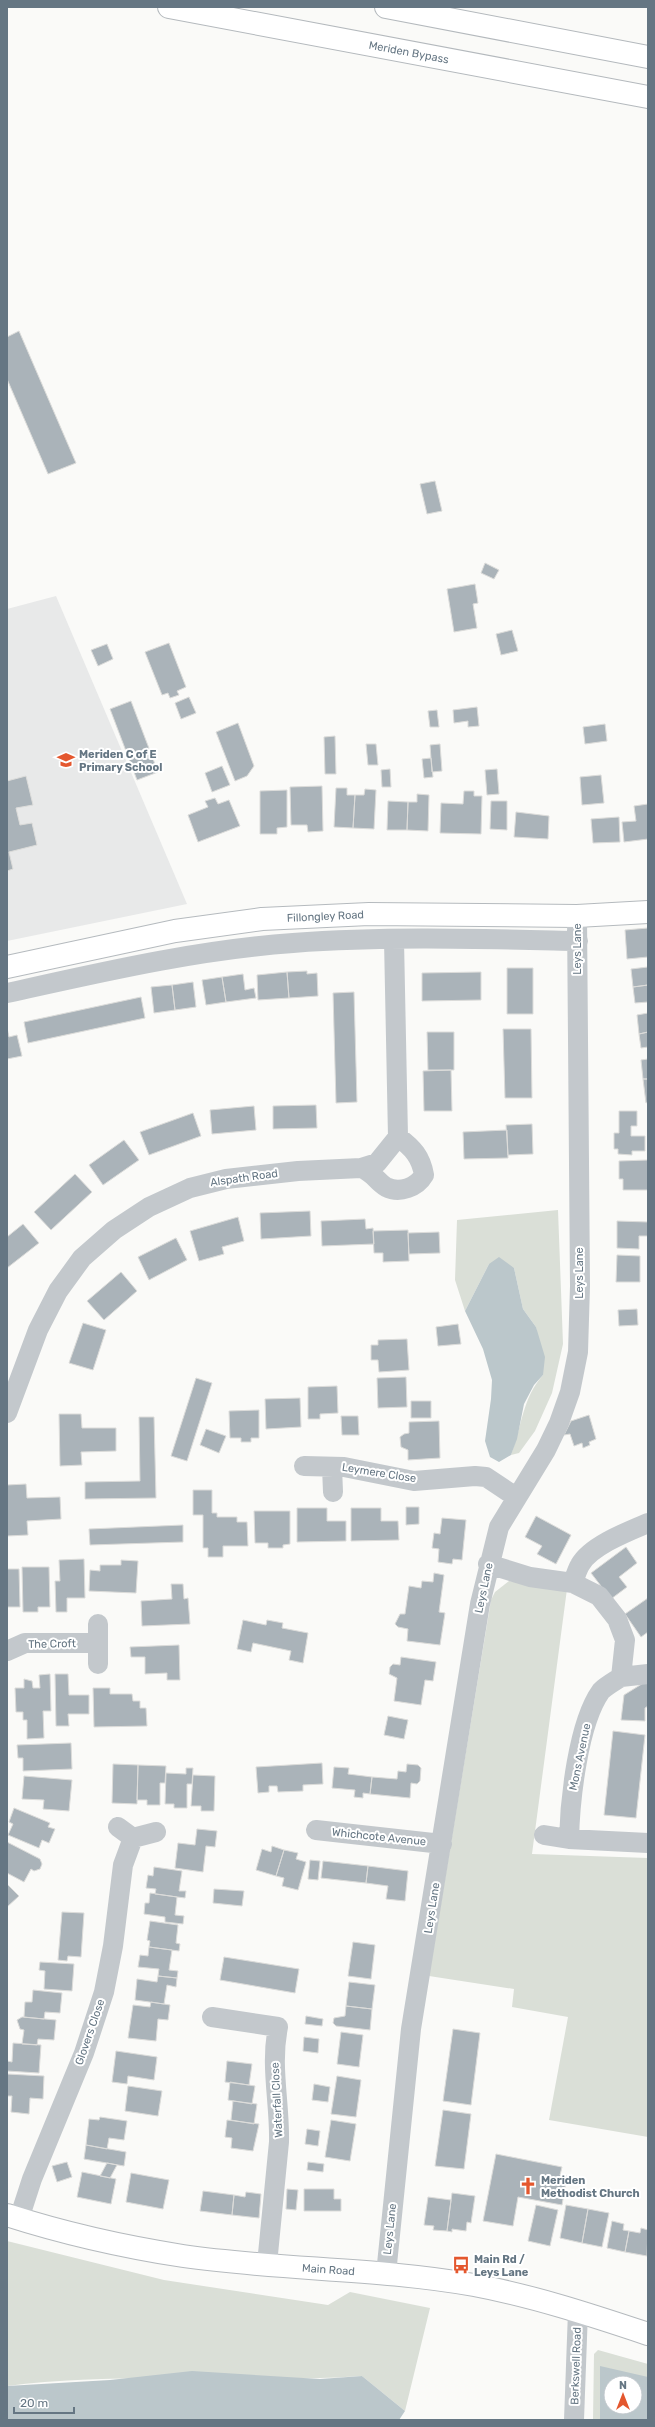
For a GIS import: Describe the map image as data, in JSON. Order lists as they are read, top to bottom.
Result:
{
  "streets": {
    "main road": ["Meriden Bypass", "Fillongley Road", "Main Road"],
    "street": [
      "Leys Lane",
      "Alspath Road",
      "Leymere Close",
      "The Croft",
      "Mons Avenue",
      "Whichcote Avenue",
      "Glovers Close",
      "Waterfall Close",
      "Berkswell Road"
    ]
  },
  "crossings": [
    ["Fillongley Road", "Leys Lane"],
    ["Leys Lane", "Leymere Close"],
    ["Leys Lane", "Whichcote Avenue"],
    ["Leys Lane", "Main Road"],
    ["Glovers Close", "Main Road"],
    ["Waterfall Close", "Main Road"],
    ["Main Road", "Berkswell Road"]
  ],
  "places": {
    "school or university": ["Meriden C of E Primary School"],
    "church": ["Meriden Methodist Church"],
    "bus stop": ["Main Rd / Leys Lane"]
  },
  "scale_bar": "20 m",
  "north": "top"
}
